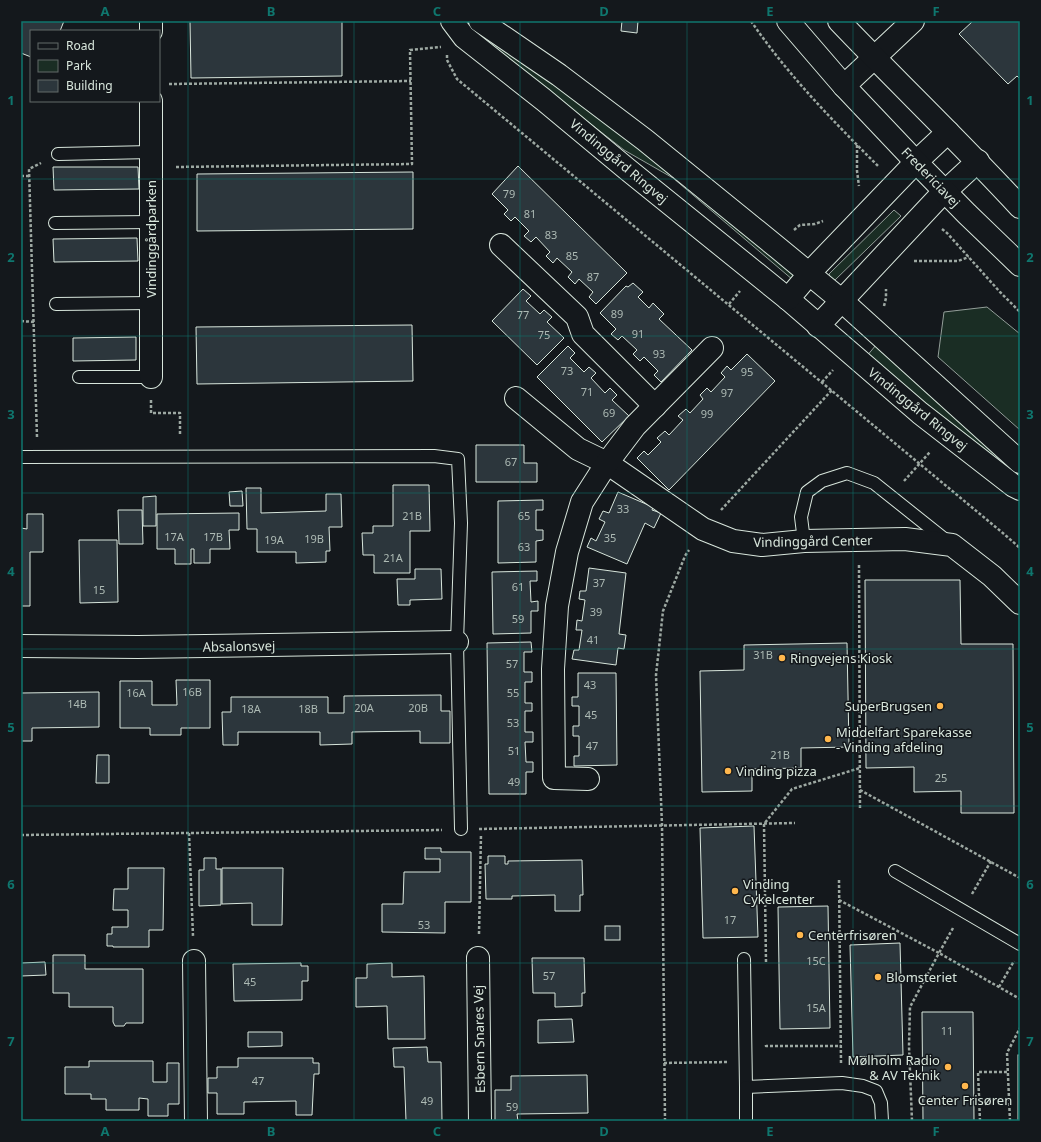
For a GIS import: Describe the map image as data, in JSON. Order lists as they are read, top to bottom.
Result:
{
  "streets": {
    "street": [
      "Vindinggård Ringvej",
      "Fredericiavej",
      "Vindinggårdparken",
      "Vindinggård Center",
      "Absalonsvej",
      "Esbern Snares Vej"
    ]
  },
  "places": [
    "Ringvejens Kiosk",
    "SuperBrugsen",
    "Middelfart Sparekasse - Vinding afdeling",
    "Vinding pizza",
    "Vinding Cykelcenter",
    "Centerfrisøren",
    "Blomsteriet",
    "Mølholm Radio & AV Teknik",
    "Center Frisøren"
  ],
  "house_numbers": [
    "79",
    "81",
    "83",
    "85",
    "87",
    "89",
    "77",
    "91",
    "75",
    "93",
    "73",
    "95",
    "71",
    "97",
    "69",
    "99",
    "67",
    "33",
    "21B",
    "65",
    "17A",
    "17B",
    "35",
    "19B",
    "19A",
    "63",
    "21A",
    "37",
    "61",
    "15",
    "39",
    "59",
    "41",
    "31B",
    "57",
    "43",
    "16B",
    "16A",
    "55",
    "14B",
    "20A",
    "20B",
    "18A",
    "18B",
    "45",
    "53",
    "47",
    "51",
    "21B",
    "25",
    "49",
    "17",
    "53",
    "15C",
    "57",
    "45",
    "15A",
    "11",
    "47",
    "49",
    "59"
  ],
  "legend": ["Road", "Park", "Building"],
  "grid": {
    "columns": [
      "A",
      "B",
      "C",
      "D",
      "E",
      "F"
    ],
    "rows": [
      "1",
      "2",
      "3",
      "4",
      "5",
      "6",
      "7"
    ]
  }
}
